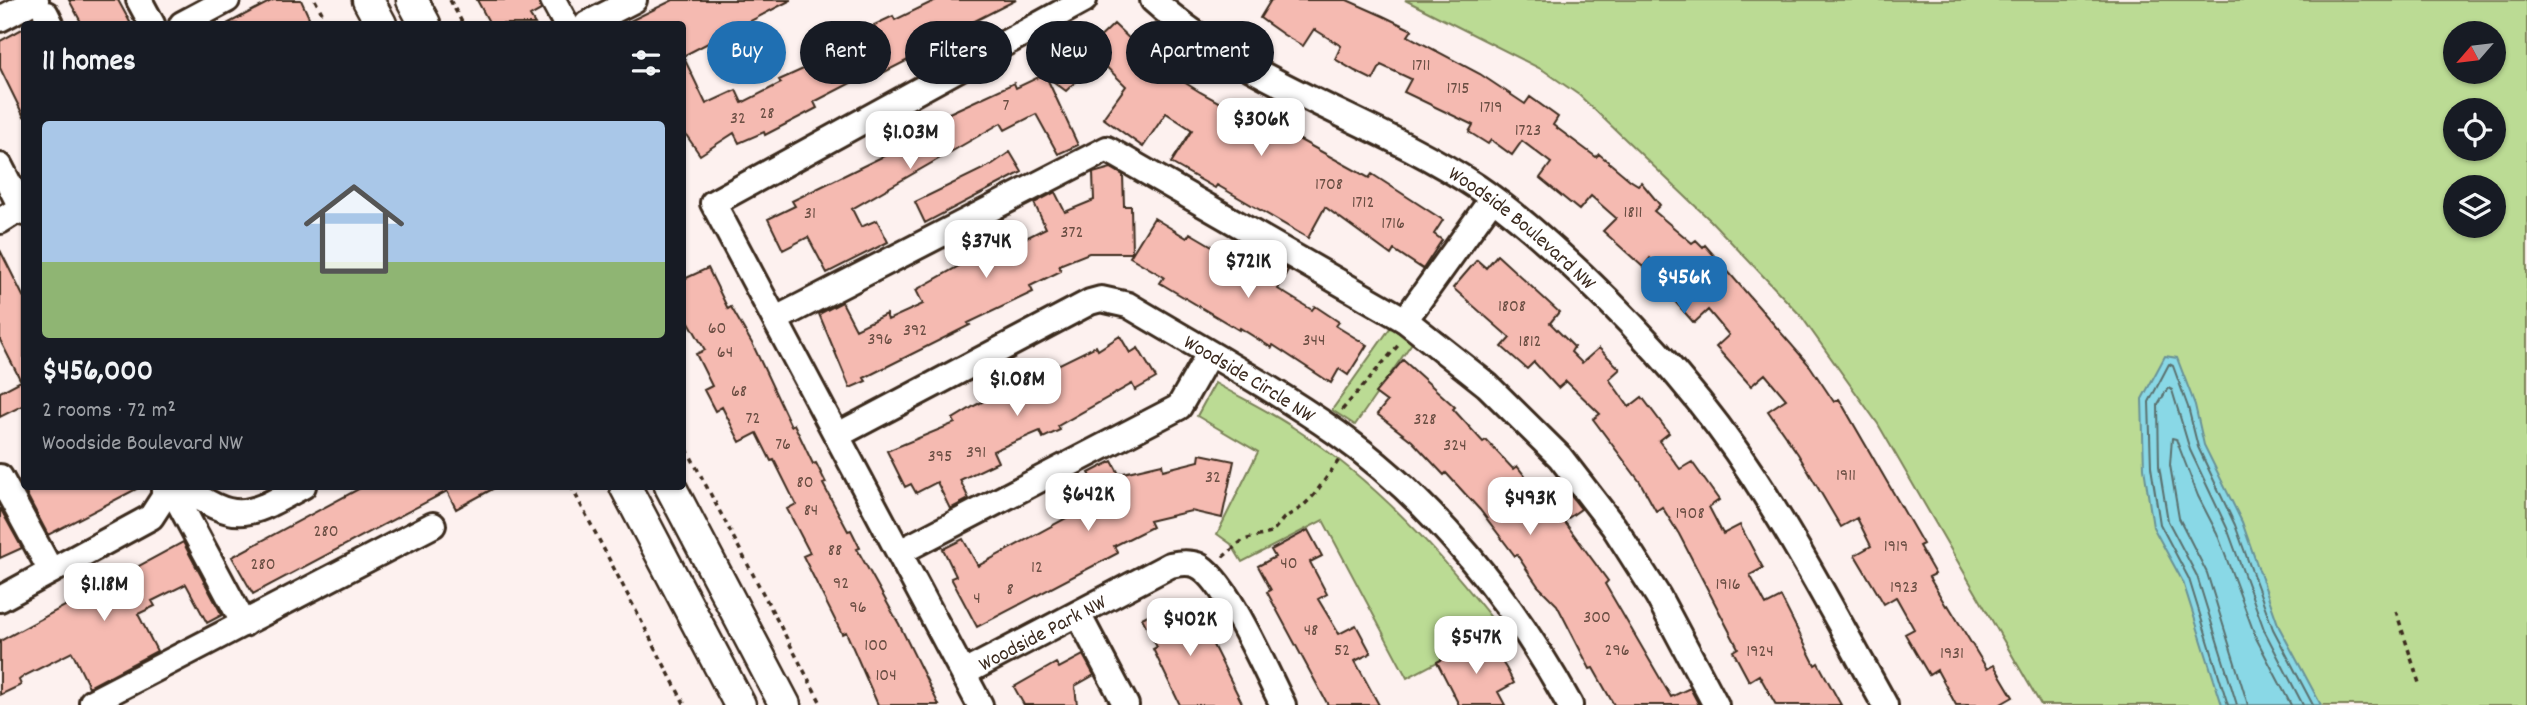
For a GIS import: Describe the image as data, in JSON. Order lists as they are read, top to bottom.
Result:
{
  "streets": {
    "street": ["Woodside Boulevard NW", "Woodside Circle NW", "Woodside Park NW"]
  },
  "house_numbers": [
    "1711",
    "1715",
    "7",
    "1719",
    "28",
    "32",
    "1723",
    "1708",
    "1712",
    "1811",
    "31",
    "1716",
    "372",
    "1808",
    "60",
    "392",
    "396",
    "344",
    "1812",
    "64",
    "68",
    "72",
    "328",
    "76",
    "324",
    "391",
    "395",
    "1911",
    "32",
    "80",
    "84",
    "1908",
    "280",
    "1919",
    "88",
    "40",
    "280",
    "12",
    "92",
    "1916",
    "1923",
    "8",
    "4",
    "96",
    "300",
    "48",
    "100",
    "52",
    "296",
    "1924",
    "1931",
    "104"
  ],
  "north": "bottom left",
  "page": {
    "chip": [
      "Buy",
      "Rent",
      "Filters",
      "New",
      "Apartment"
    ],
    "heading": "11 homes",
    "price": [
      "$306K",
      "$1.03M",
      "$374K",
      "$721K",
      "$456K",
      "$1.08M",
      "$642K",
      "$493K",
      "$1.18M",
      "$402K",
      "$547K"
    ],
    "list": [
      {
        "name": "$456,000",
        "note": "2 rooms · 72 m² · Woodside Boulevard NW"
      }
    ]
  }
}
